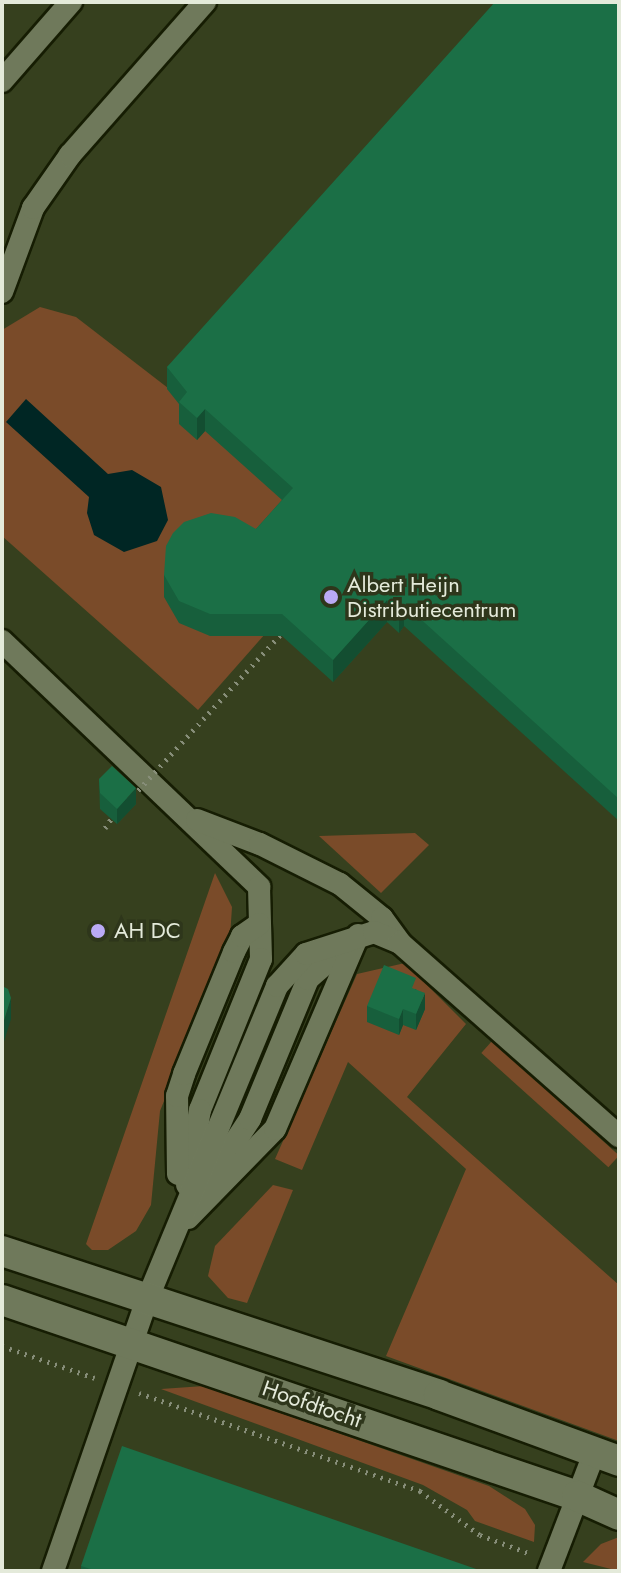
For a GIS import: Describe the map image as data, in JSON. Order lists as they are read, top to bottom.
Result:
{
  "streets": {
    "main road": ["Hoofdtocht"]
  },
  "places": ["Albert Heijn Distributiecentrum", "AH DC"]
}
